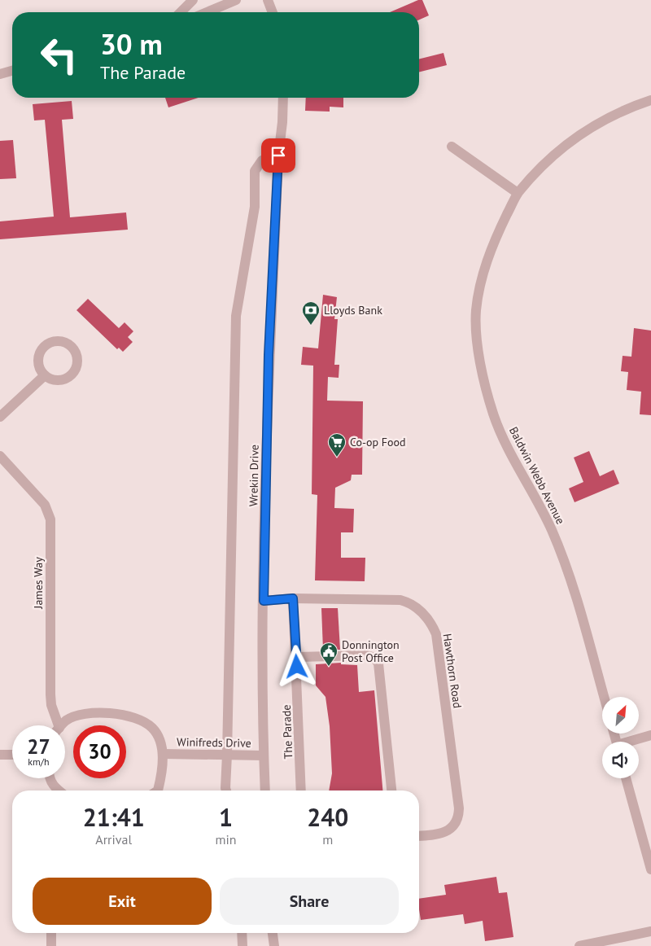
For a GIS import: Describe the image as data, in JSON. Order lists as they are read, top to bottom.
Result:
{
  "streets": {
    "street": [
      "Wrekin Drive",
      "Baldwin Webb Avenue",
      "James Way",
      "Hawthorn Road",
      "The Parade",
      "Winifreds Drive"
    ]
  },
  "crossings": [
    ["Wrekin Drive", "Winifreds Drive"],
    ["Hawthorn Road", "The Parade"]
  ],
  "places": {
    "bank": ["Lloyds Bank"],
    "supermarket": ["Co-op Food"],
    "public building": ["Donnington Post Office"]
  },
  "north": "top right",
  "page": {
    "turn": ["30 m", "The Parade"],
    "speed": "27 km/h",
    "limit": "30",
    "eta": [
      "21:41",
      "Arrival",
      "1",
      "min",
      "240",
      "m"
    ],
    "buttons": ["Exit", "Share"]
  }
}
